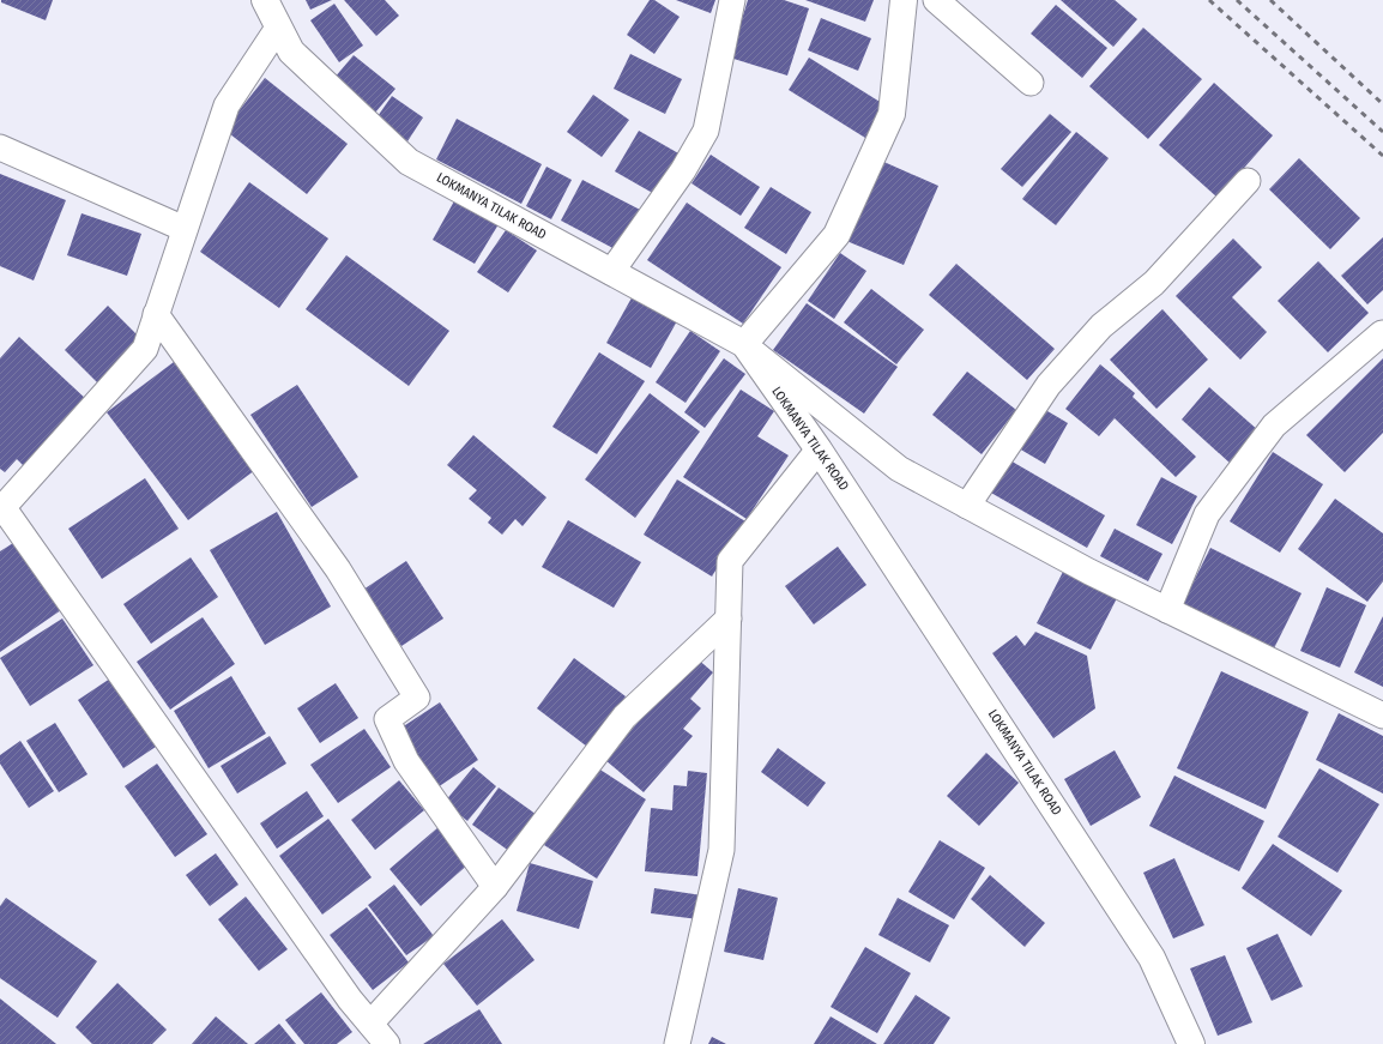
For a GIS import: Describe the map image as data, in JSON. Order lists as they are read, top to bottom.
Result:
{
  "streets": {
    "main road": ["LOKMANYA TILAK ROAD"]
  }
}
